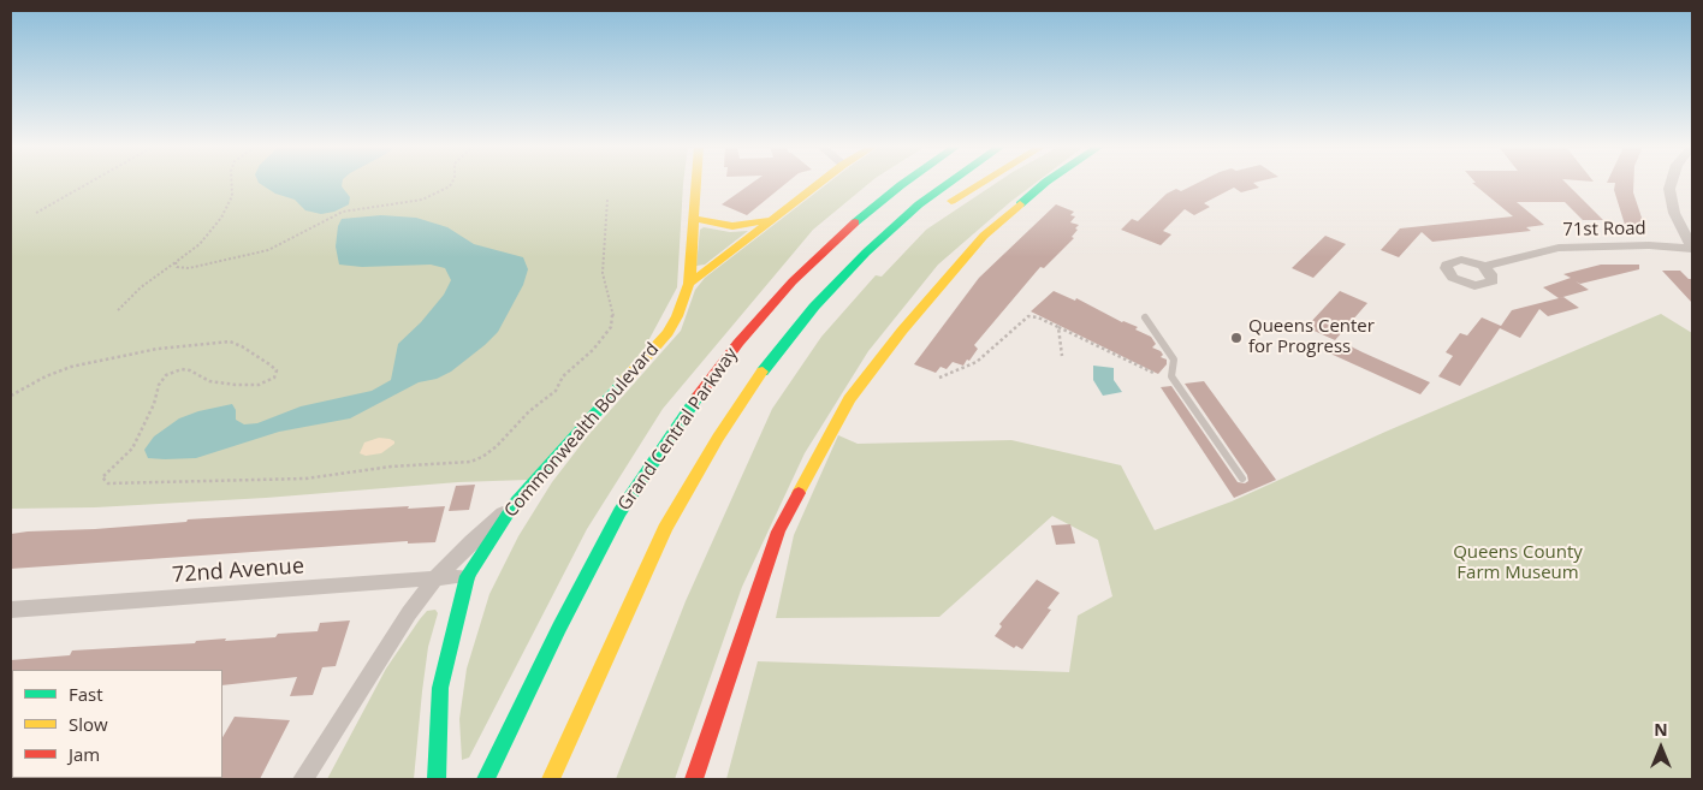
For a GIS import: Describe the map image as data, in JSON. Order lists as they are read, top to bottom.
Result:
{
  "streets": {
    "main road": ["Grand Central Parkway", "Commonwealth Boulevard"],
    "street": ["71st Road", "72nd Avenue"]
  },
  "crossings": [
    ["Commonwealth Boulevard", "72nd Avenue"]
  ],
  "parks": ["Queens County Farm Museum"],
  "places": ["Queens Center for Progress"],
  "legend": ["Fast", "Slow", "Jam"],
  "north": "top"
}
